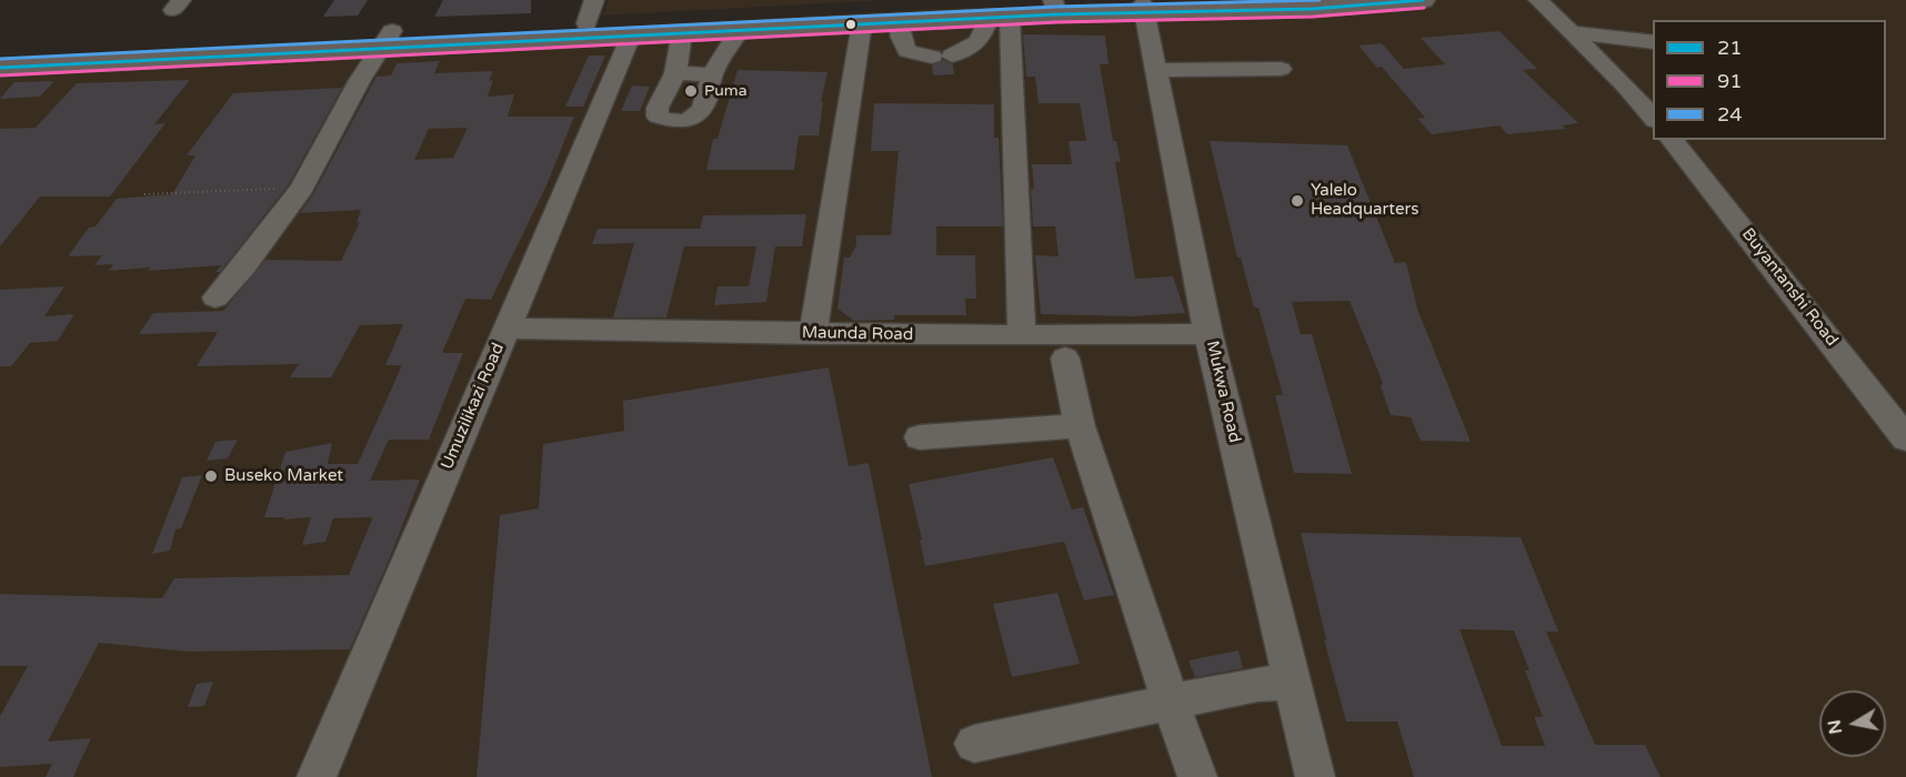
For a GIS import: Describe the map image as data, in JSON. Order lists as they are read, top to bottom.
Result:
{
  "streets": {
    "street": [
      "Buyantanshi Road",
      "Maunda Road",
      "Mukwa Road",
      "Umuzilikazi Road"
    ]
  },
  "crossings": [
    ["Maunda Road", "Mukwa Road"],
    ["Maunda Road", "Umuzilikazi Road"]
  ],
  "places": ["Puma", "Yalelo Headquarters", "Buseko Market"],
  "lines": ["transit line 21", "transit line 24", "transit line 91"],
  "legend": ["21", "91", "24"],
  "north": "left"
}
